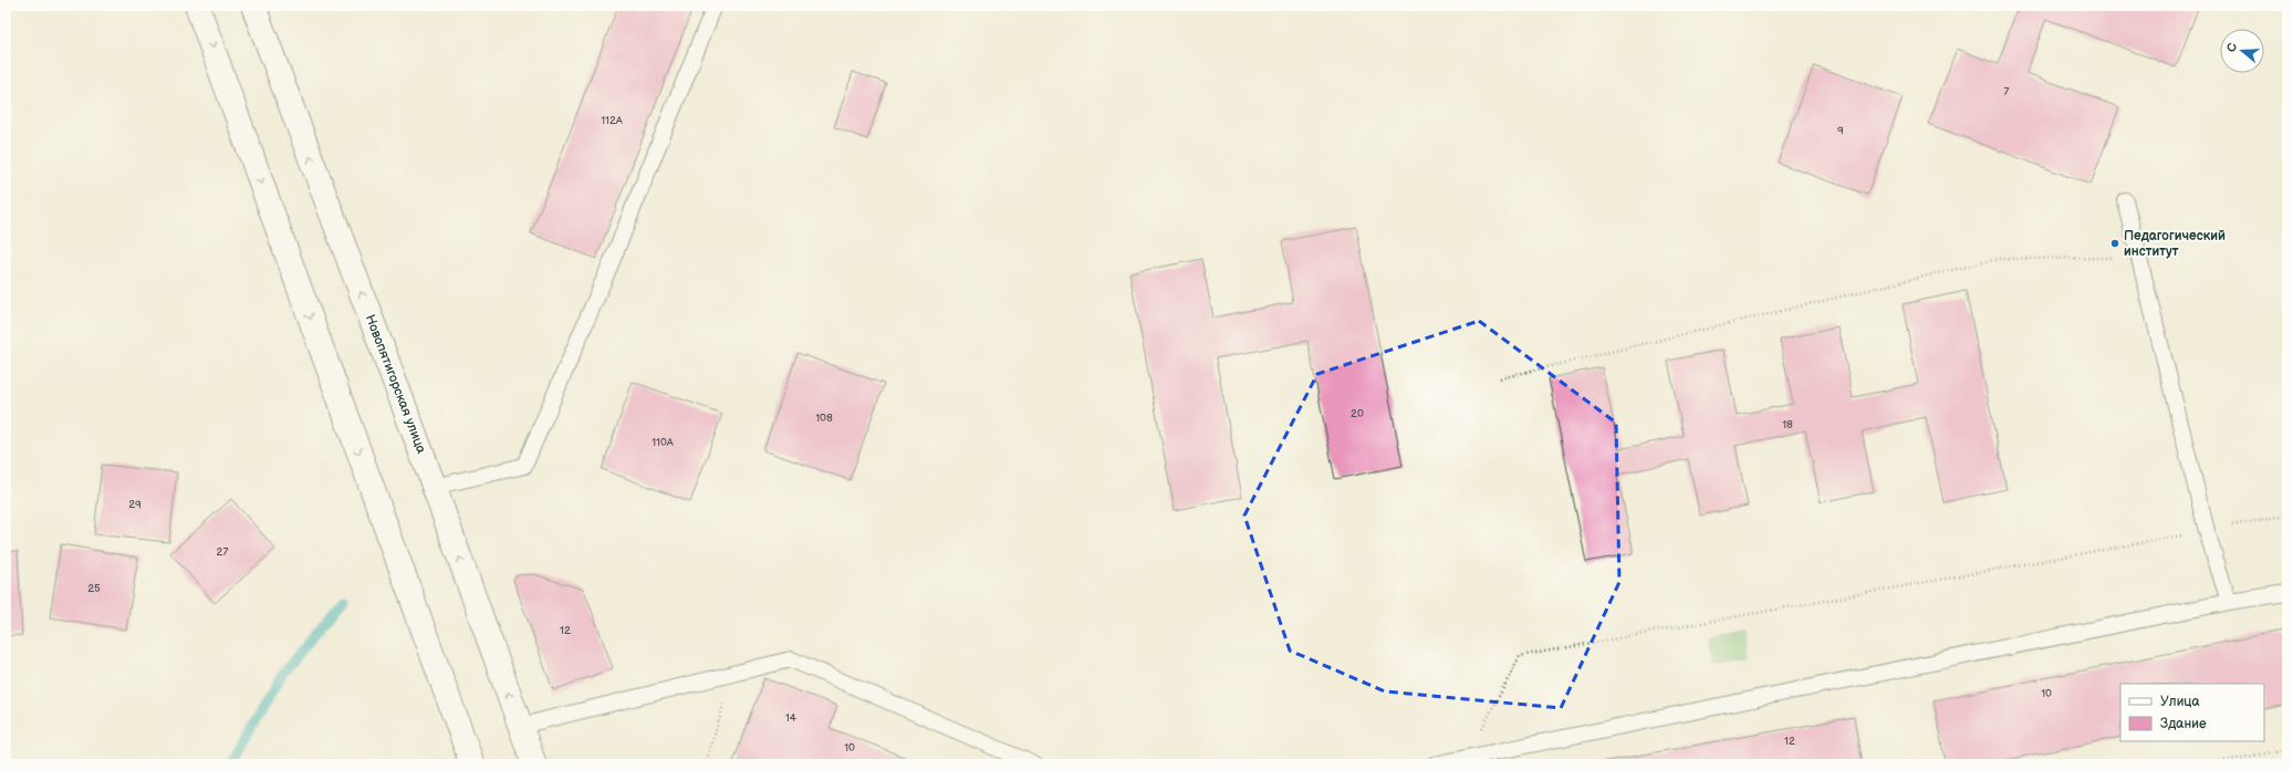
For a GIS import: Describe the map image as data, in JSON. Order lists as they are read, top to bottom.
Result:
{
  "streets": {
    "street": ["Новопятигорская улица"]
  },
  "places": ["Педагогический институт"],
  "house_numbers": [
    "7",
    "112А",
    "9",
    "20",
    "108",
    "18",
    "110А",
    "29",
    "27",
    "25",
    "12",
    "10",
    "14",
    "12",
    "10"
  ],
  "legend": ["Улица", "Здание"],
  "north": "left"
}
